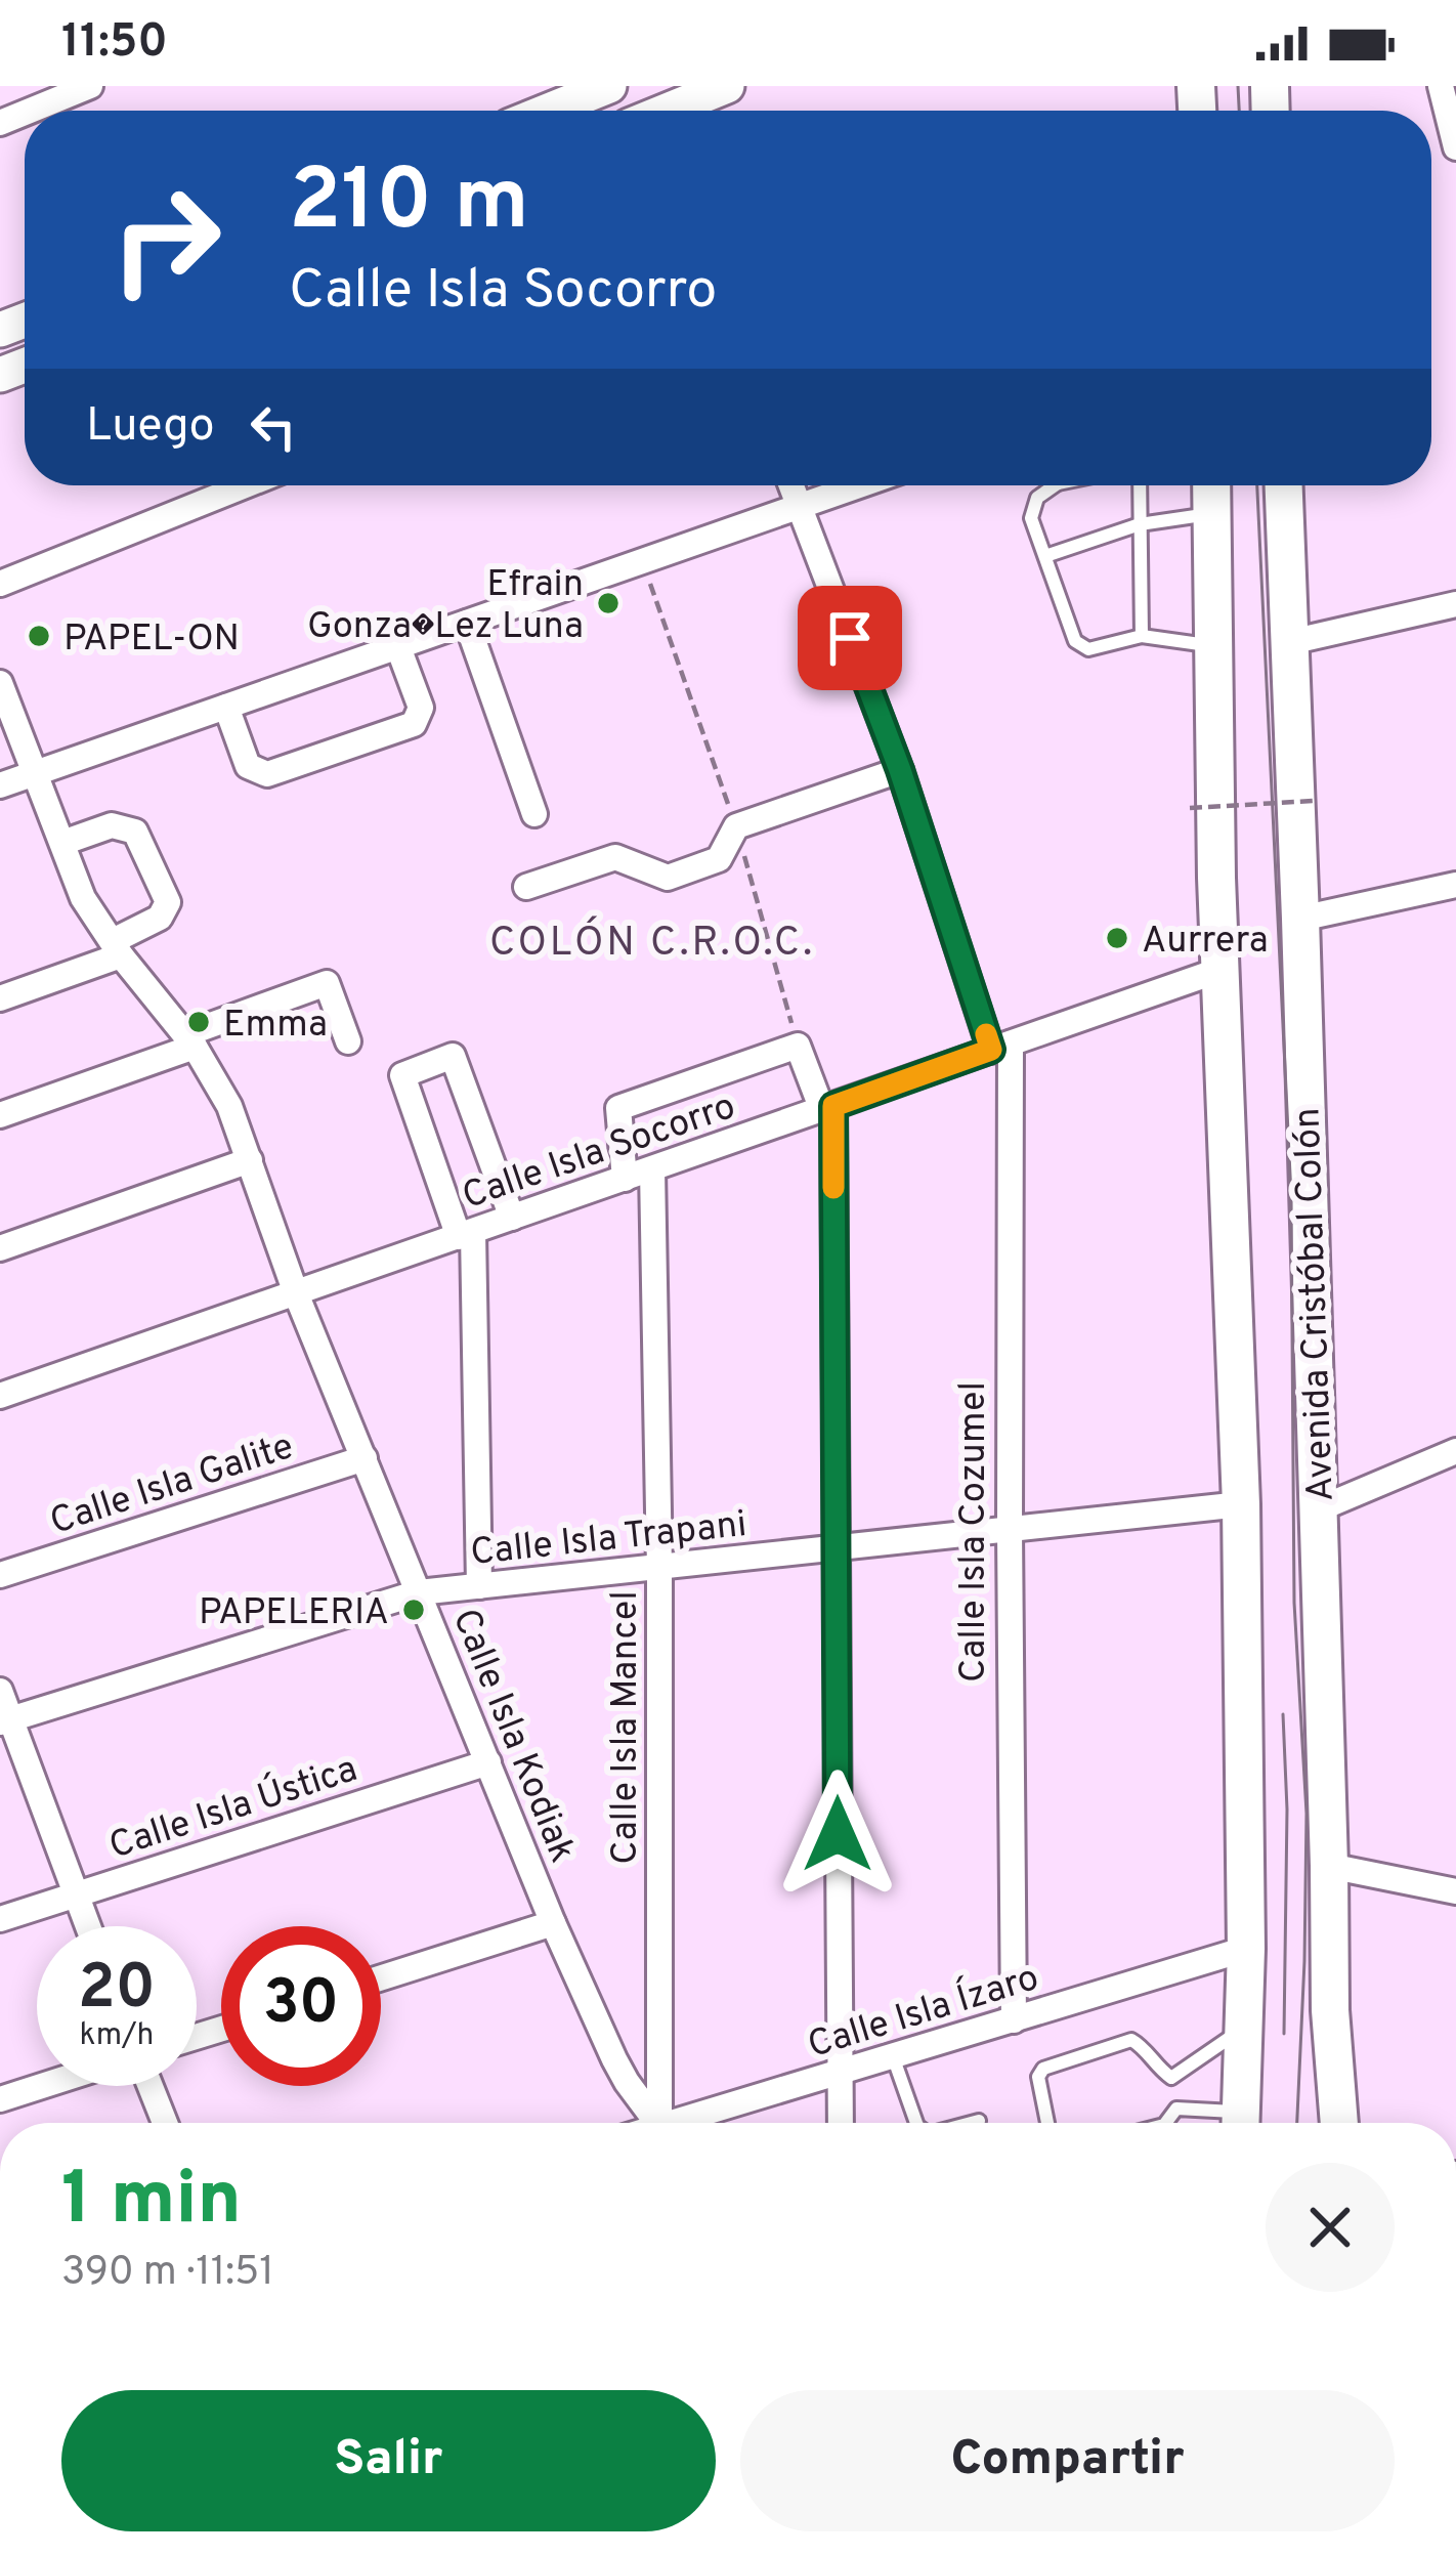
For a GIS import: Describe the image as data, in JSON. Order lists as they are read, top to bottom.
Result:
{
  "streets": {
    "main road": ["Avenida Cristóbal Colón"],
    "street": [
      "Calle Isla Socorro",
      "Calle Isla Galite",
      "Calle Isla Cozumel",
      "Calle Isla Trapani",
      "Calle Isla Mancel",
      "Calle Isla Kodiak",
      "Calle Isla Ústica",
      "Calle Isla Ízaro"
    ]
  },
  "crossings": [
    ["Calle Isla Socorro", "Calle Isla Cozumel"],
    ["Calle Isla Socorro", "Calle Isla Mancel"],
    ["Calle Isla Socorro", "Calle Isla Kodiak"],
    ["Calle Isla Galite", "Calle Isla Kodiak"],
    ["Calle Isla Cozumel", "Calle Isla Trapani"],
    ["Calle Isla Cozumel", "Calle Isla Ízaro"],
    ["Calle Isla Trapani", "Calle Isla Mancel"],
    ["Calle Isla Trapani", "Calle Isla Kodiak"],
    ["Calle Isla Kodiak", "Calle Isla Ústica"]
  ],
  "districts": ["COLÓN C.R.O.C."],
  "places": [
    "Efrain Gonza�Lez Luna",
    "PAPEL-ON",
    "Aurrera",
    "Emma",
    "PAPELERIA"
  ],
  "page": {
    "status": "11:50",
    "turn": ["210 m", "Calle Isla Socorro"],
    "then": "Luego",
    "speed": "20 km/h",
    "limit": "30",
    "heading": ["1 min", "390 m · 11:51"],
    "buttons": ["Salir", "Compartir"]
  }
}
